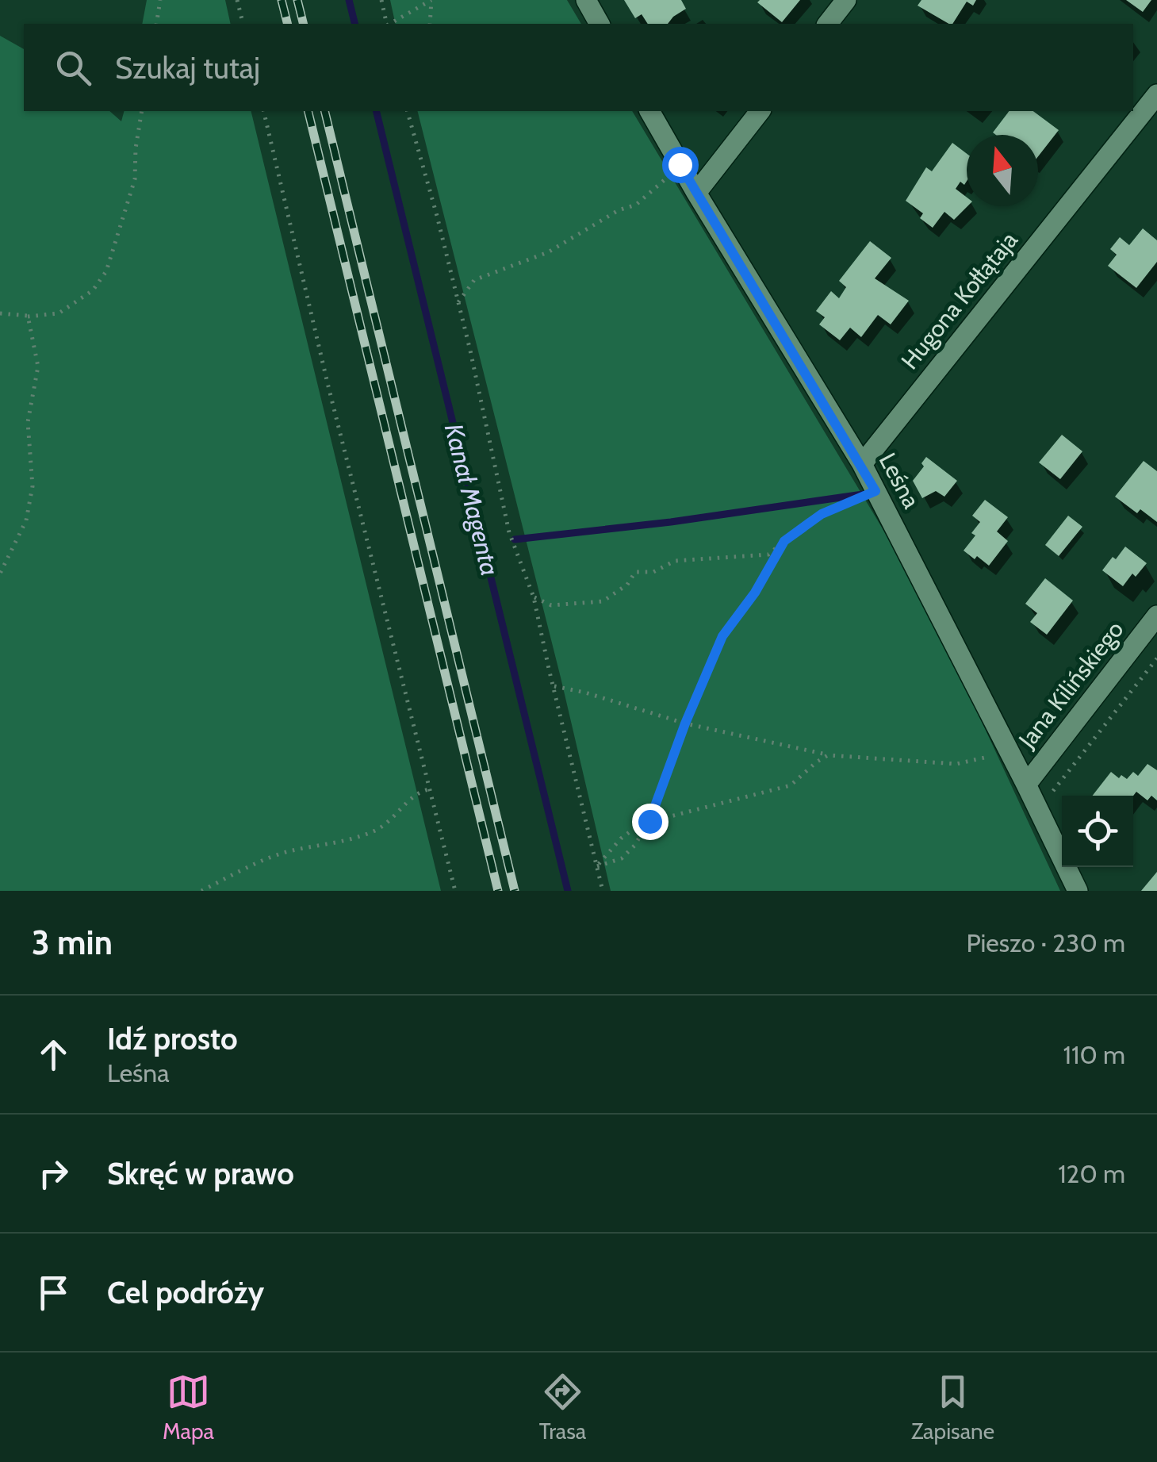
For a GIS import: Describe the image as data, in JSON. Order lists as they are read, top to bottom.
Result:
{
  "streets": {
    "street": ["Hugona Kołłątaja", "Leśna", "Jana Kilińskiego"]
  },
  "crossings": [
    ["Hugona Kołłątaja", "Leśna"],
    ["Leśna", "Jana Kilińskiego"]
  ],
  "water": ["Kanał Magenta"],
  "north": "top",
  "page": {
    "search": "Szukaj tutaj",
    "heading": ["3 min", "Pieszo · 230 m"],
    "list": [
      ["Idź prosto", "Leśna", "110 m"],
      ["Skręć w prawo", "120 m"],
      "Cel podróży"
    ],
    "nav": ["Mapa", "Trasa", "Zapisane"]
  }
}
